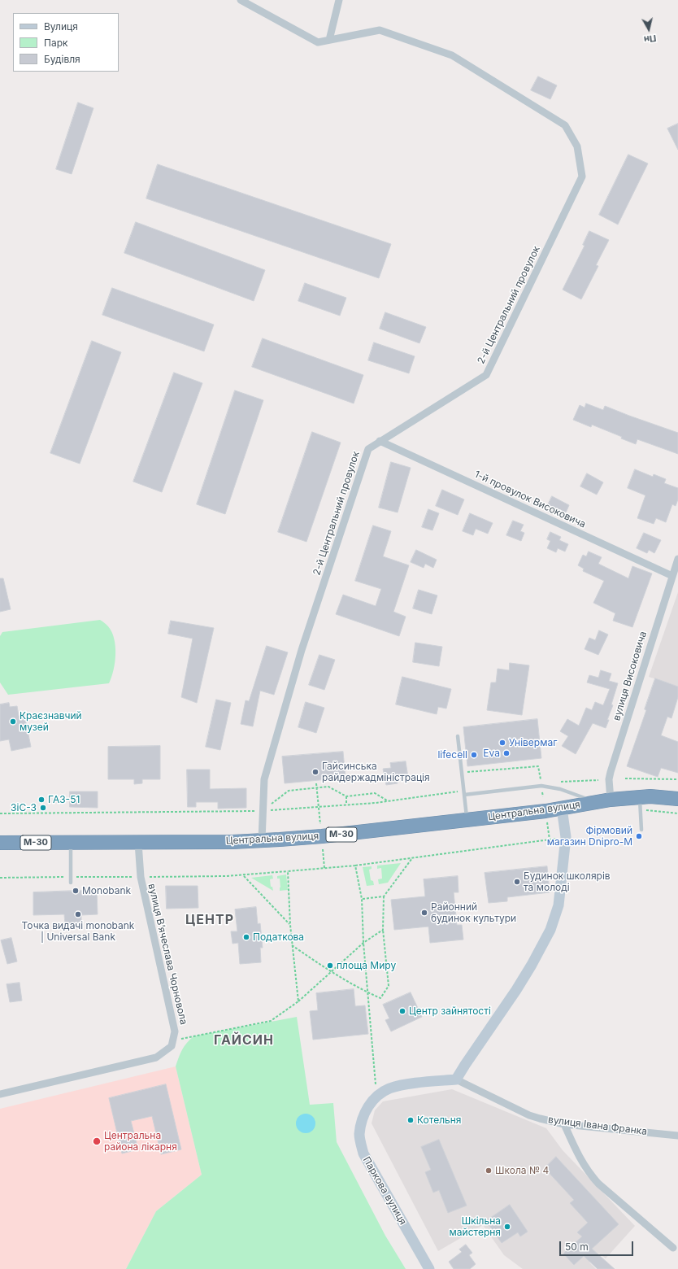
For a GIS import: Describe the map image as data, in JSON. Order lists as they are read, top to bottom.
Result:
{
  "streets": {
    "highway": ["Центральна вулиця", "М-30"],
    "street": [
      "2-й Центральний провулок",
      "1-й провулок Високовича",
      "вулиця Високовича",
      "вулиця Вʼячеслава Чорновола",
      "вулиця Івана Франка",
      "Паркова вулиця"
    ]
  },
  "crossings": [
    ["2-й Центральний провулок", "1-й провулок Високовича"],
    ["2-й Центральний провулок", "Центральна вулиця"],
    ["1-й провулок Високовича", "вулиця Високовича"],
    ["вулиця Високовича", "Центральна вулиця"],
    ["Центральна вулиця", "вулиця Вʼячеслава Чорновола"],
    ["вулиця Івана Франка", "Паркова вулиця"]
  ],
  "districts": ["ЦЕНТР", "ГАЙСИН"],
  "places": [
    "Краєзнавчий музей",
    "Універмаг",
    "Eva",
    "lifecell",
    "Гайсинська райдержадміністрація",
    "ГАЗ-51",
    "ЗіС-3",
    "Фірмовий магазин Dnipro-M",
    "Будинок школярів та молоді",
    "Monobank",
    "Районний будинок культури",
    "Точка видачі monobank | Universal Bank",
    "Податкова",
    "площа Миру",
    "Центр зайнятості",
    "Котельня",
    "Центральна района лікарня",
    "Школа № 4",
    "Шкільна майстерня"
  ],
  "legend": ["Вулиця", "Парк", "Будівля"],
  "scale_bar": "50 m",
  "north": "bottom"
}
